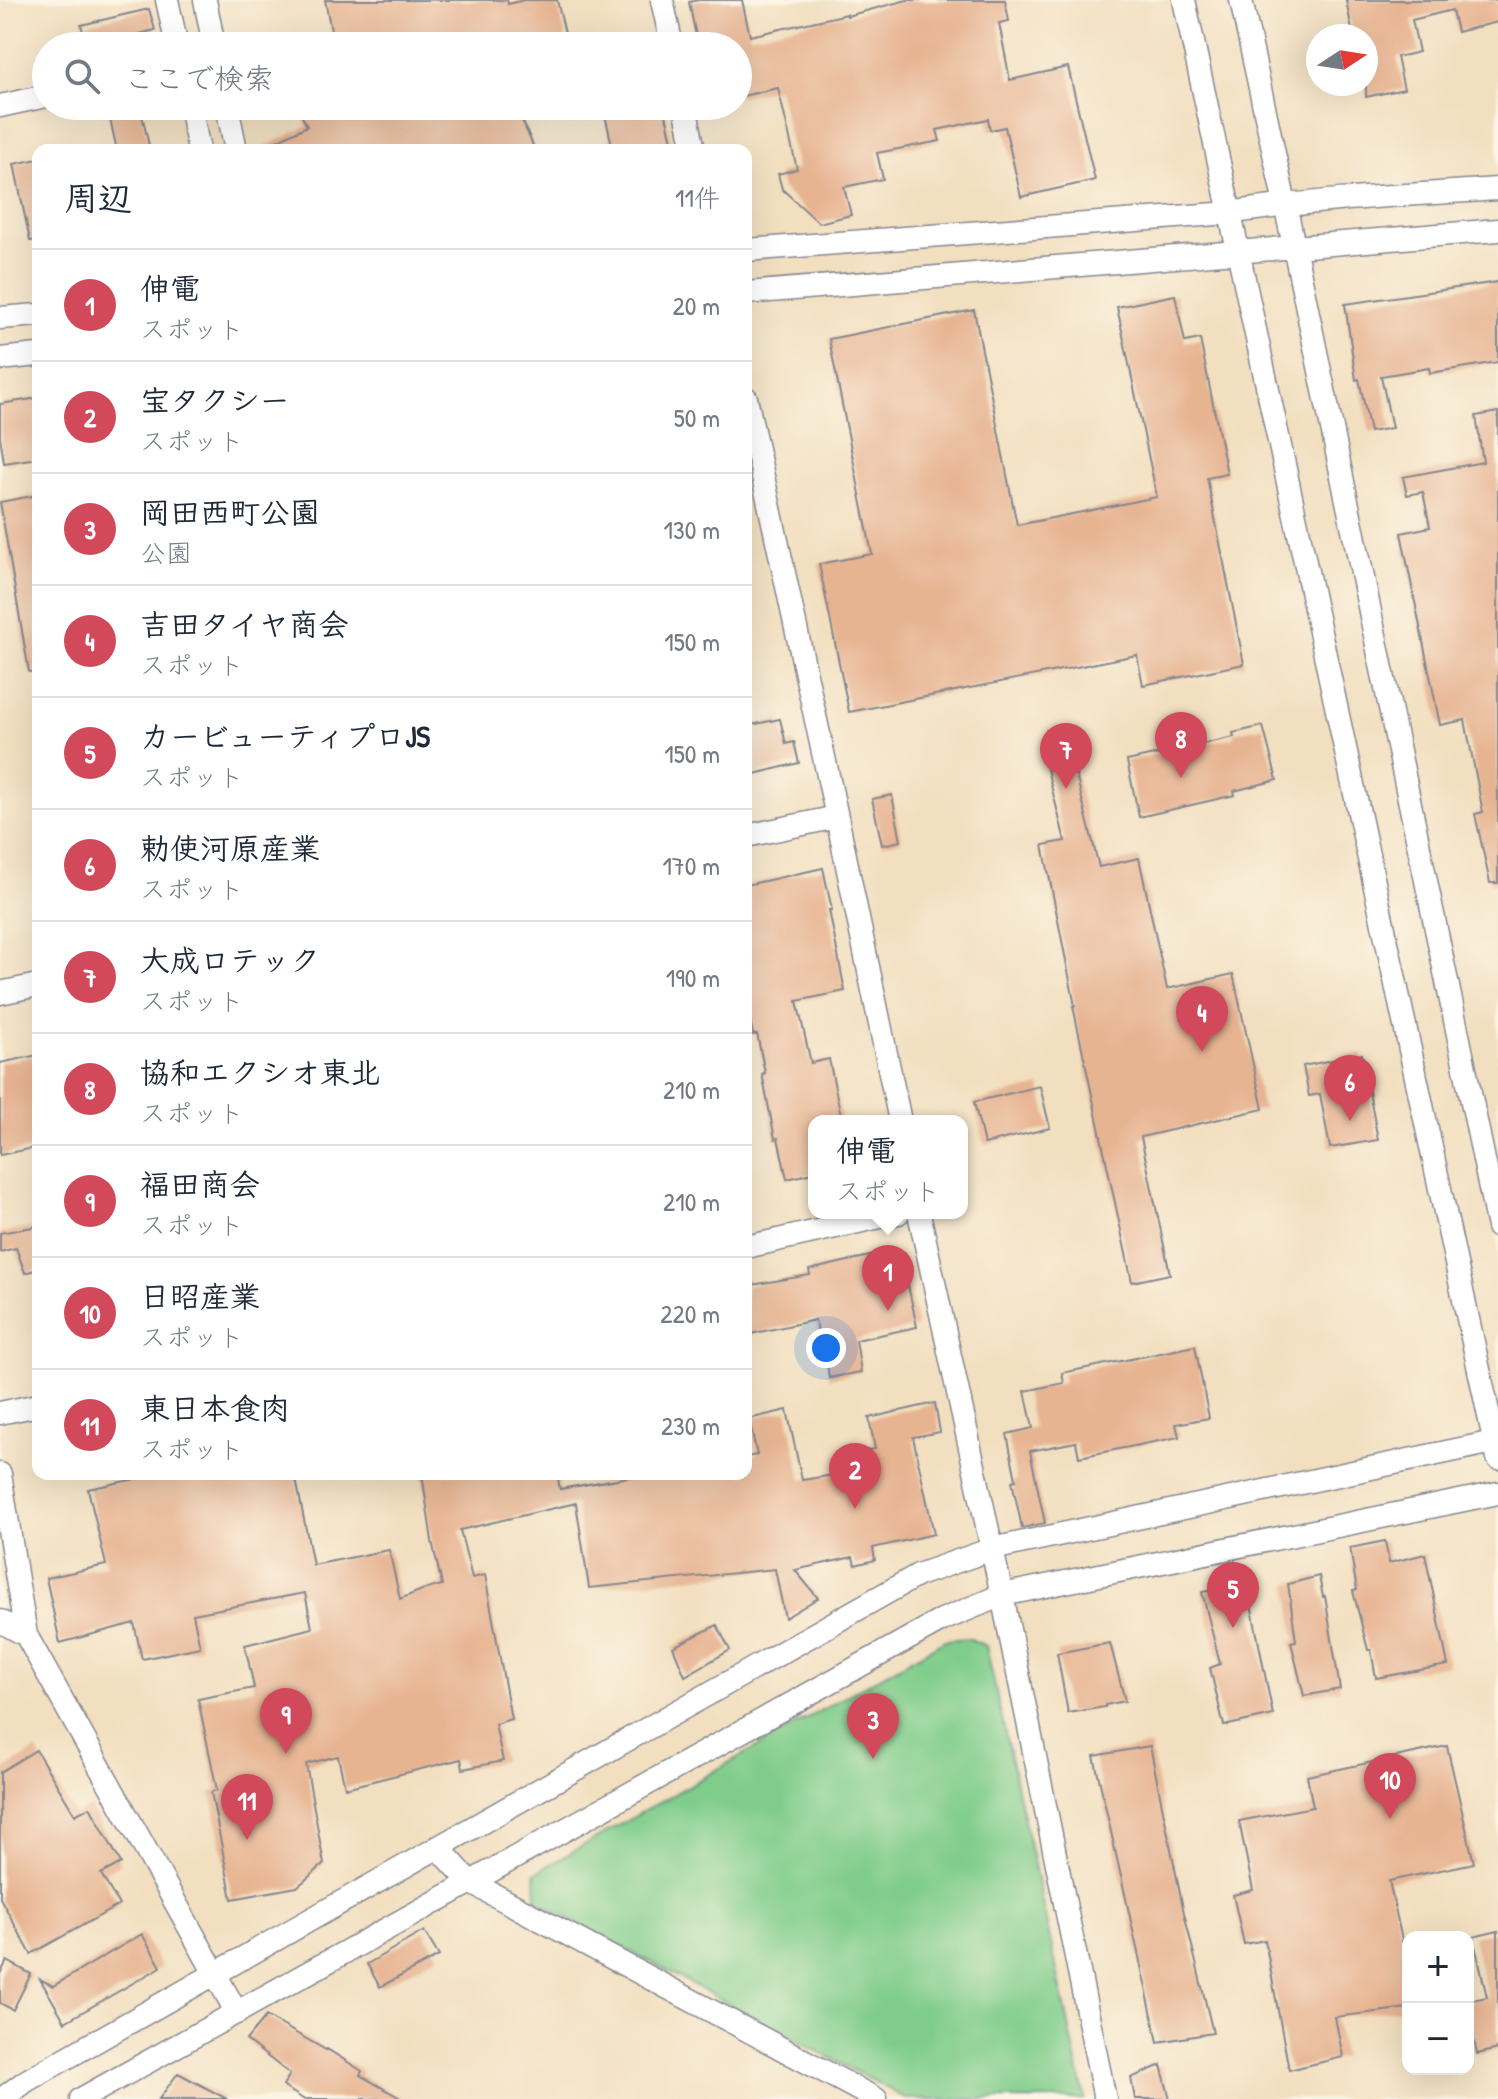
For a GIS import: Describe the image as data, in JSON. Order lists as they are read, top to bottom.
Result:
{
  "north": "right",
  "page": {
    "search": "ここで検索",
    "heading": ["周辺", "11件"],
    "list": [
      {
        "mark": "1",
        "name": "伸電",
        "note": "スポット",
        "value": "20 m"
      },
      {
        "mark": "2",
        "name": "宝タクシー",
        "note": "スポット",
        "value": "50 m"
      },
      {
        "mark": "3",
        "name": "岡田西町公園",
        "note": "公園",
        "value": "130 m"
      },
      {
        "mark": "4",
        "name": "吉田タイヤ商会",
        "note": "スポット",
        "value": "150 m"
      },
      {
        "mark": "5",
        "name": "カービューティプロJS",
        "note": "スポット",
        "value": "150 m"
      },
      {
        "mark": "6",
        "name": "勅使河原産業",
        "note": "スポット",
        "value": "170 m"
      },
      {
        "mark": "7",
        "name": "大成ロテック",
        "note": "スポット",
        "value": "190 m"
      },
      {
        "mark": "8",
        "name": "協和エクシオ東北",
        "note": "スポット",
        "value": "210 m"
      },
      {
        "mark": "9",
        "name": "福田商会",
        "note": "スポット",
        "value": "210 m"
      },
      {
        "mark": "10",
        "name": "日昭産業",
        "note": "スポット",
        "value": "220 m"
      },
      {
        "mark": "11",
        "name": "東日本食肉",
        "note": "スポット",
        "value": "230 m"
      }
    ],
    "pins": [
      "8",
      "7",
      "4",
      "6",
      "1",
      "2",
      "5",
      "9",
      "3",
      "10",
      "11"
    ],
    "popup": ["伸電", "スポット"],
    "map_buttons": ["+", "−"]
  }
}
